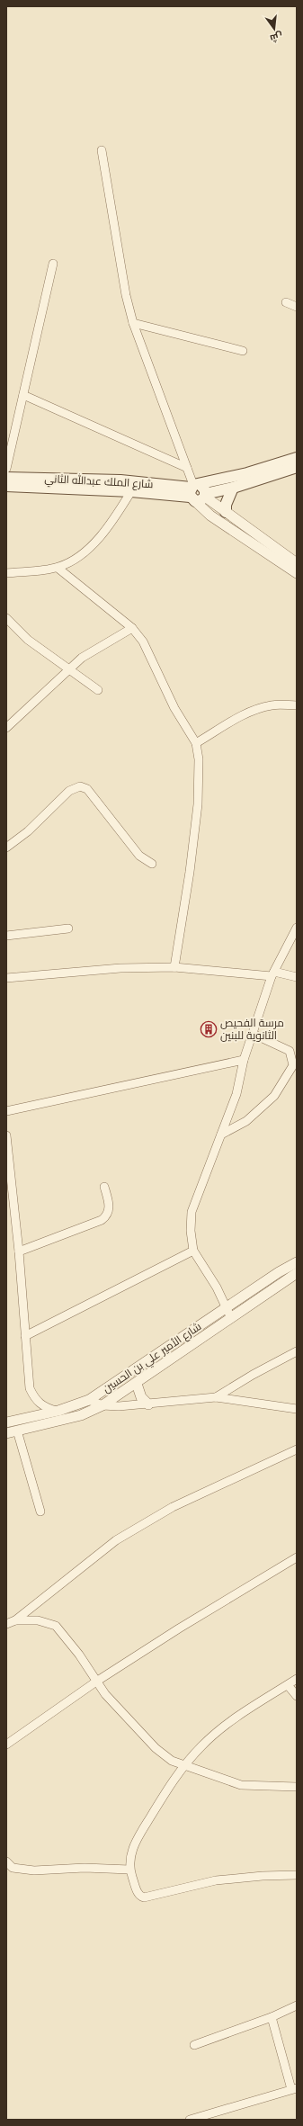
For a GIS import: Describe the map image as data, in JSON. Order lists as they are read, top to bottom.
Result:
{
  "streets": {
    "main road": ["شارع الملك عبدالله الثاني"],
    "street": ["شارع الأمير علي بن الحسين"]
  },
  "places": {
    "building": ["مرسة الفحيص الثانوية للبنين"]
  },
  "north": "bottom"
}
